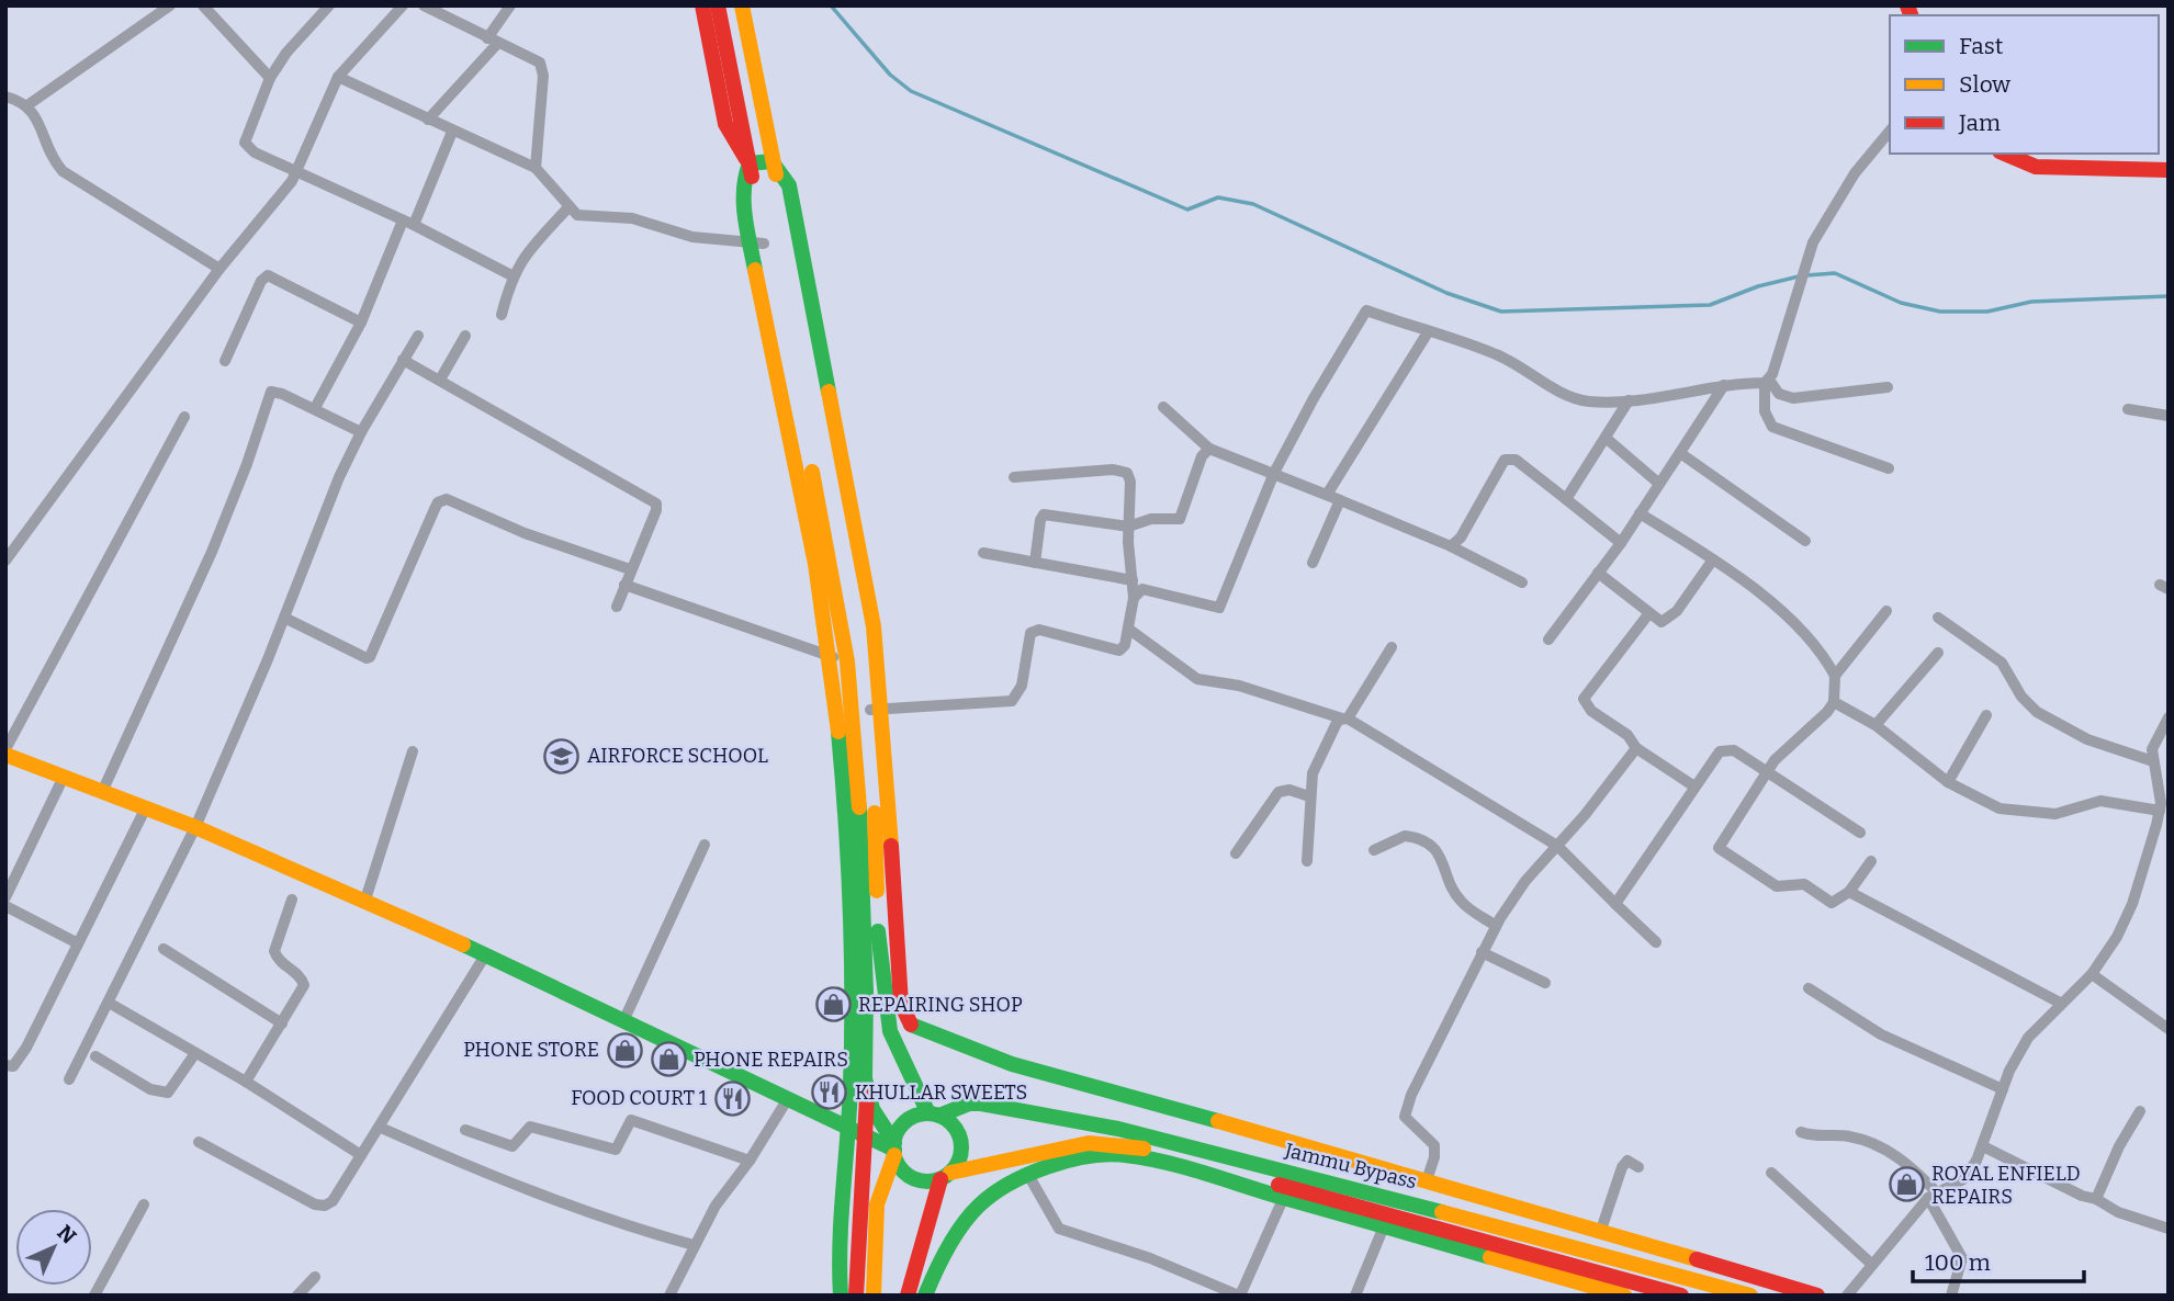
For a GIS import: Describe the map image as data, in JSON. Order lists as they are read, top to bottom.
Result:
{
  "streets": {
    "main road": ["Jammu Bypass"]
  },
  "places": {
    "school or university": ["AIRFORCE SCHOOL"],
    "shop": [
      "REPAIRING SHOP",
      "PHONE STORE",
      "PHONE REPAIRS",
      "ROYAL ENFIELD REPAIRS"
    ],
    "restaurant": ["KHULLAR SWEETS", "FOOD COURT 1"]
  },
  "legend": ["Fast", "Slow", "Jam"],
  "scale_bar": "100 m",
  "north": "top right"
}
